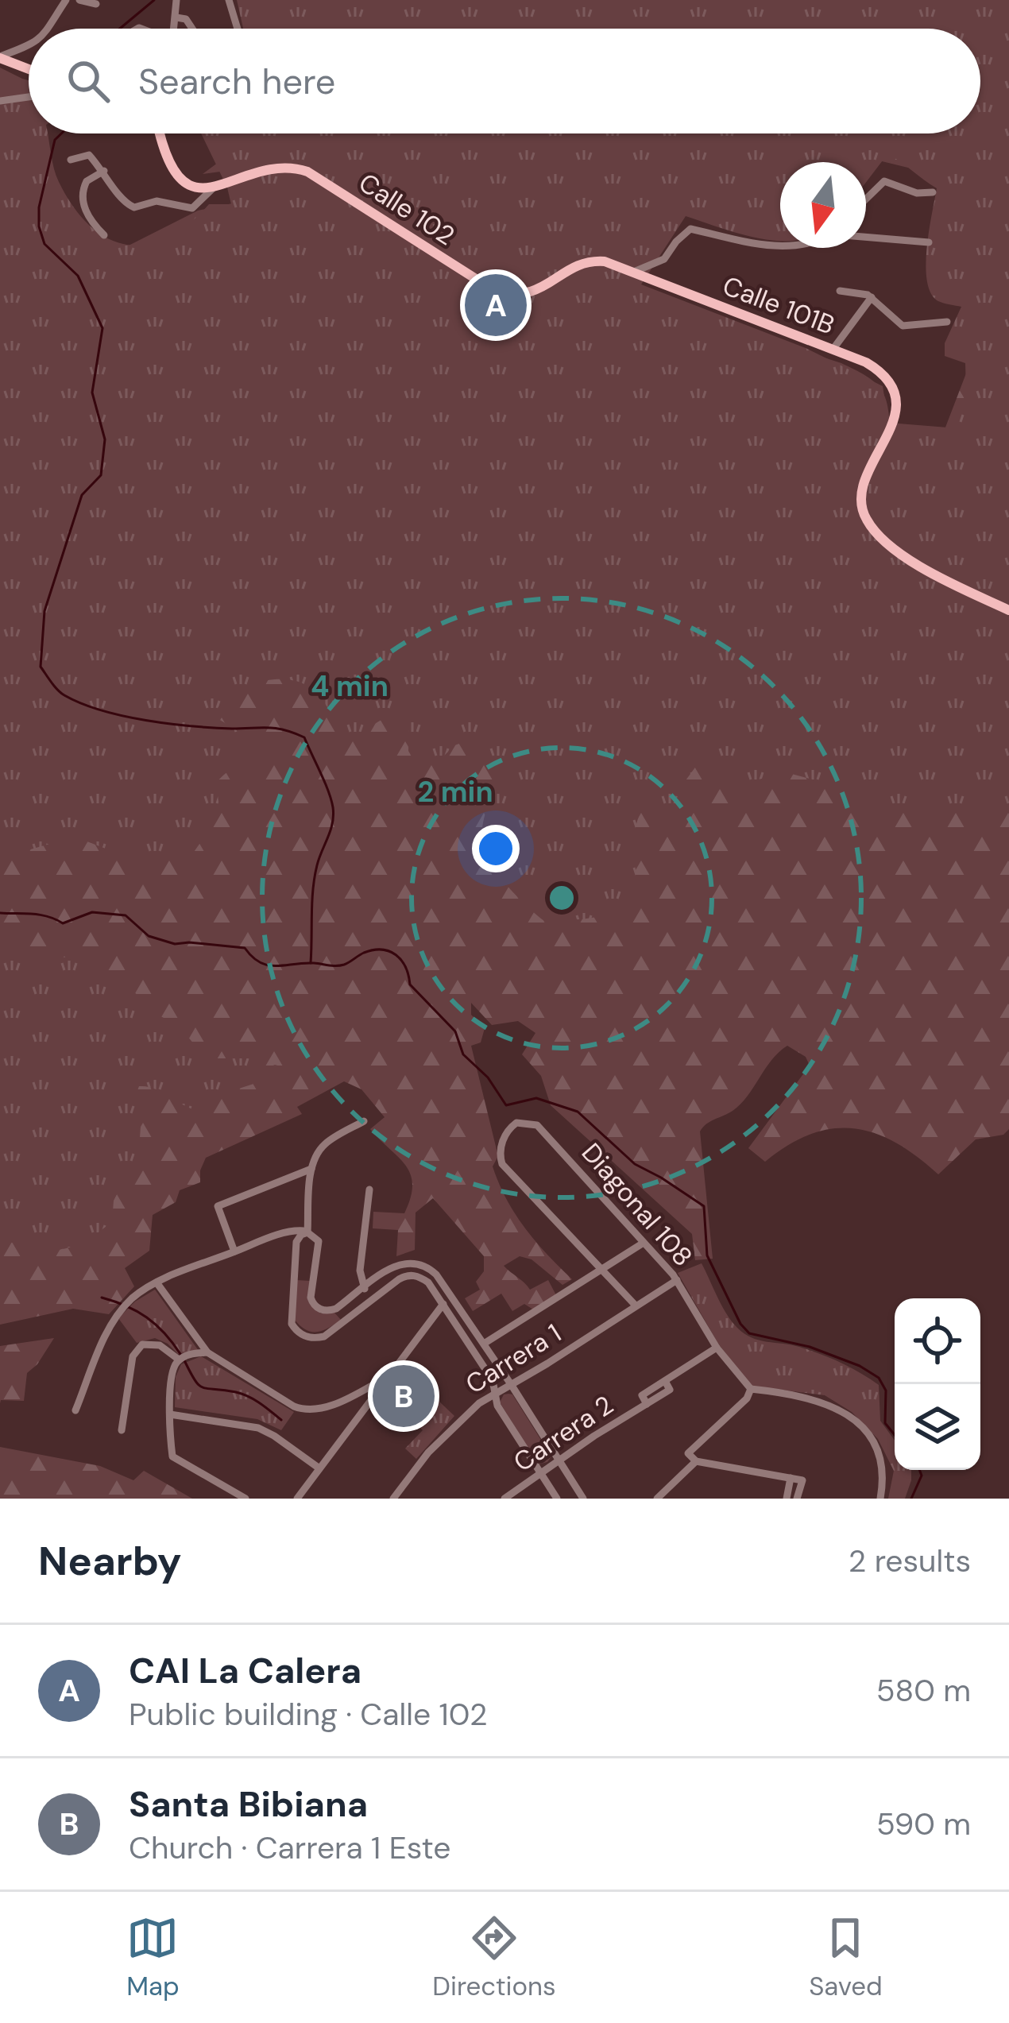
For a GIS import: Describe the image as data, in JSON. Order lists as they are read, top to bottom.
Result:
{
  "streets": {
    "main road": ["Calle 102", "Calle 101B"],
    "street": ["Diagonal 108", "Carrera 1", "Carrera 2"]
  },
  "crossings": [
    ["Calle 102", "Calle 101B"],
    ["Diagonal 108", "Carrera 1"],
    ["Diagonal 108", "Carrera 2"]
  ],
  "north": "bottom",
  "page": {
    "search": "Search here",
    "pins": ["A", "B"],
    "heading": ["Nearby", "2 results"],
    "list": [
      {
        "mark": "A",
        "name": "CAI La Calera",
        "note": "Public building · Calle 102",
        "value": "580 m"
      },
      {
        "mark": "B",
        "name": "Santa Bibiana",
        "note": "Church · Carrera 1 Este",
        "value": "590 m"
      }
    ],
    "nav": ["Map", "Directions", "Saved"]
  },
  "rings": ["4 min", "2 min"]
}
